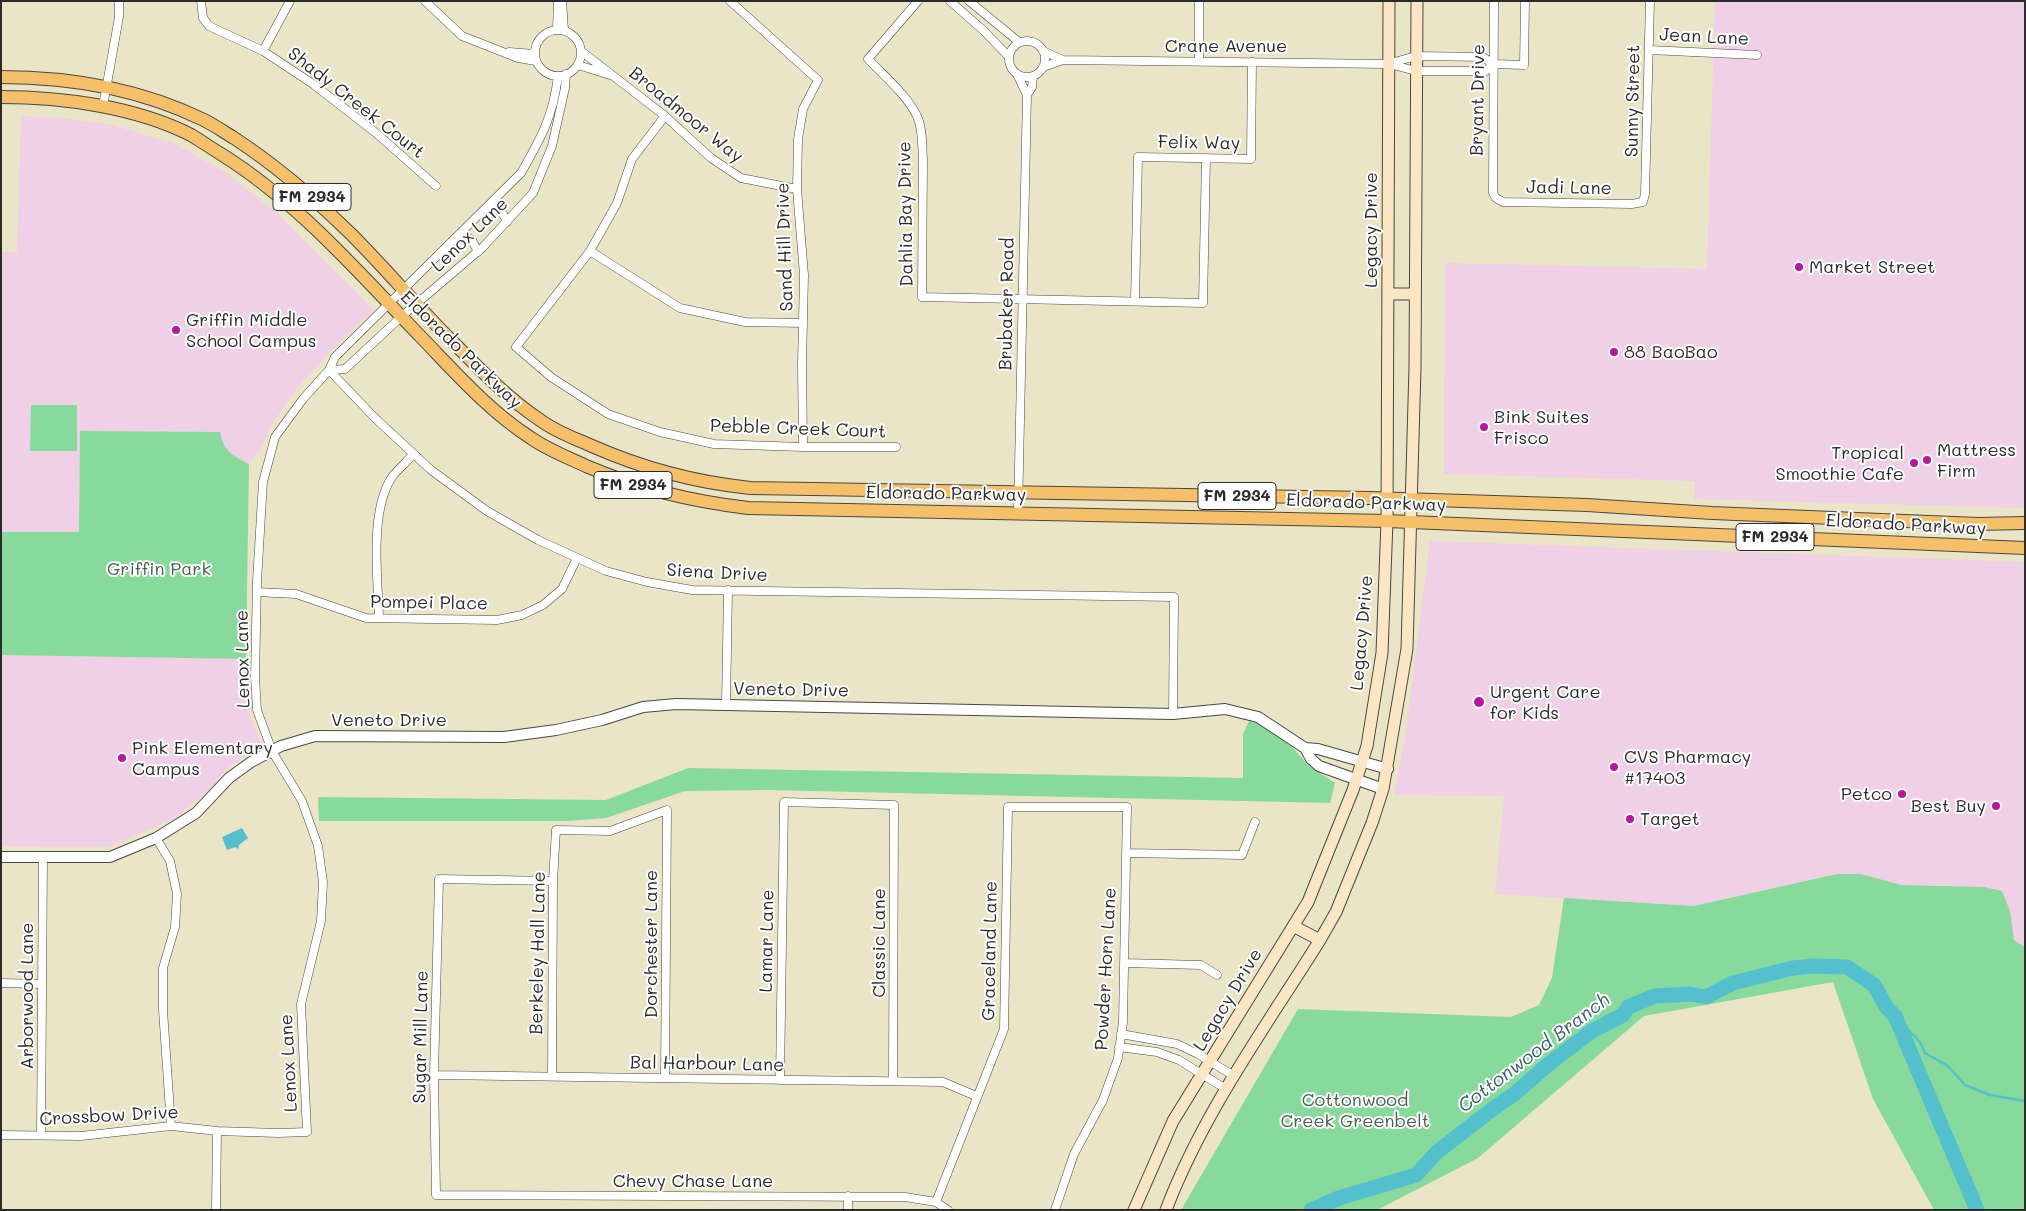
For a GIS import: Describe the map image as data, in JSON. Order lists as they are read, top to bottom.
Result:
{
  "streets": {
    "main road": ["FM 2934", "Legacy Drive", "Eldorado Parkway"],
    "street": [
      "Jean Lane",
      "Crane Avenue",
      "Bryant Drive",
      "Sunny Street",
      "Shady Creek Court",
      "Broadmoor Way",
      "Felix Way",
      "Jadi Lane",
      "Dahlia Bay Drive",
      "Lenox Lane",
      "Sand Hill Drive",
      "Brubaker Road",
      "Pebble Creek Court",
      "Siena Drive",
      "Pompei Place",
      "Veneto Drive",
      "Lamar Lane",
      "Classic Lane",
      "Dorchester Lane",
      "Graceland Lane",
      "Berkeley Hall Lane",
      "Powder Horn Lane",
      "Arborwood Lane",
      "Sugar Mill Lane",
      "Bal Harbour Lane",
      "Crossbow Drive",
      "Chevy Chase Lane"
    ]
  },
  "crossings": [
    ["Jean Lane", "Sunny Street"],
    ["Crane Avenue", "Bryant Drive"],
    ["Crane Avenue", "Felix Way"],
    ["Crane Avenue", "Legacy Drive"],
    ["Crane Avenue", "Brubaker Road"],
    ["Bryant Drive", "Jadi Lane"],
    ["Sunny Street", "Jadi Lane"],
    ["Broadmoor Way", "Lenox Lane"],
    ["Broadmoor Way", "Sand Hill Drive"],
    ["Dahlia Bay Drive", "Brubaker Road"],
    ["Legacy Drive", "Eldorado Parkway"],
    ["Legacy Drive", "Veneto Drive"],
    ["Lenox Lane", "Eldorado Parkway"],
    ["Lenox Lane", "Siena Drive"],
    ["Lenox Lane", "Pompei Place"],
    ["Lenox Lane", "Veneto Drive"],
    ["Lenox Lane", "Crossbow Drive"],
    ["Sand Hill Drive", "Pebble Creek Court"],
    ["Brubaker Road", "Eldorado Parkway"],
    ["Siena Drive", "Pompei Place"],
    ["Siena Drive", "Veneto Drive"],
    ["Veneto Drive", "Arborwood Lane"],
    ["Lamar Lane", "Classic Lane"],
    ["Lamar Lane", "Bal Harbour Lane"],
    ["Classic Lane", "Bal Harbour Lane"],
    ["Dorchester Lane", "Berkeley Hall Lane"],
    ["Dorchester Lane", "Bal Harbour Lane"],
    ["Graceland Lane", "Powder Horn Lane"],
    ["Graceland Lane", "Bal Harbour Lane"],
    ["Graceland Lane", "Chevy Chase Lane"],
    ["Berkeley Hall Lane", "Sugar Mill Lane"],
    ["Berkeley Hall Lane", "Bal Harbour Lane"],
    ["Arborwood Lane", "Crossbow Drive"],
    ["Sugar Mill Lane", "Bal Harbour Lane"],
    ["Sugar Mill Lane", "Chevy Chase Lane"]
  ],
  "water": ["Cottonwood Branch"],
  "parks": ["Griffin Park", "Cottonwood Creek Greenbelt"],
  "places": [
    "Market Street",
    "Griffin Middle School Campus",
    "88 BaoBao",
    "Bink Suites Frisco",
    "Mattress Firm",
    "Tropical Smoothie Cafe",
    "Urgent Care for Kids",
    "Pink Elementary Campus",
    "CVS Pharmacy #17403",
    "Petco",
    "Best Buy",
    "Target"
  ]
}
